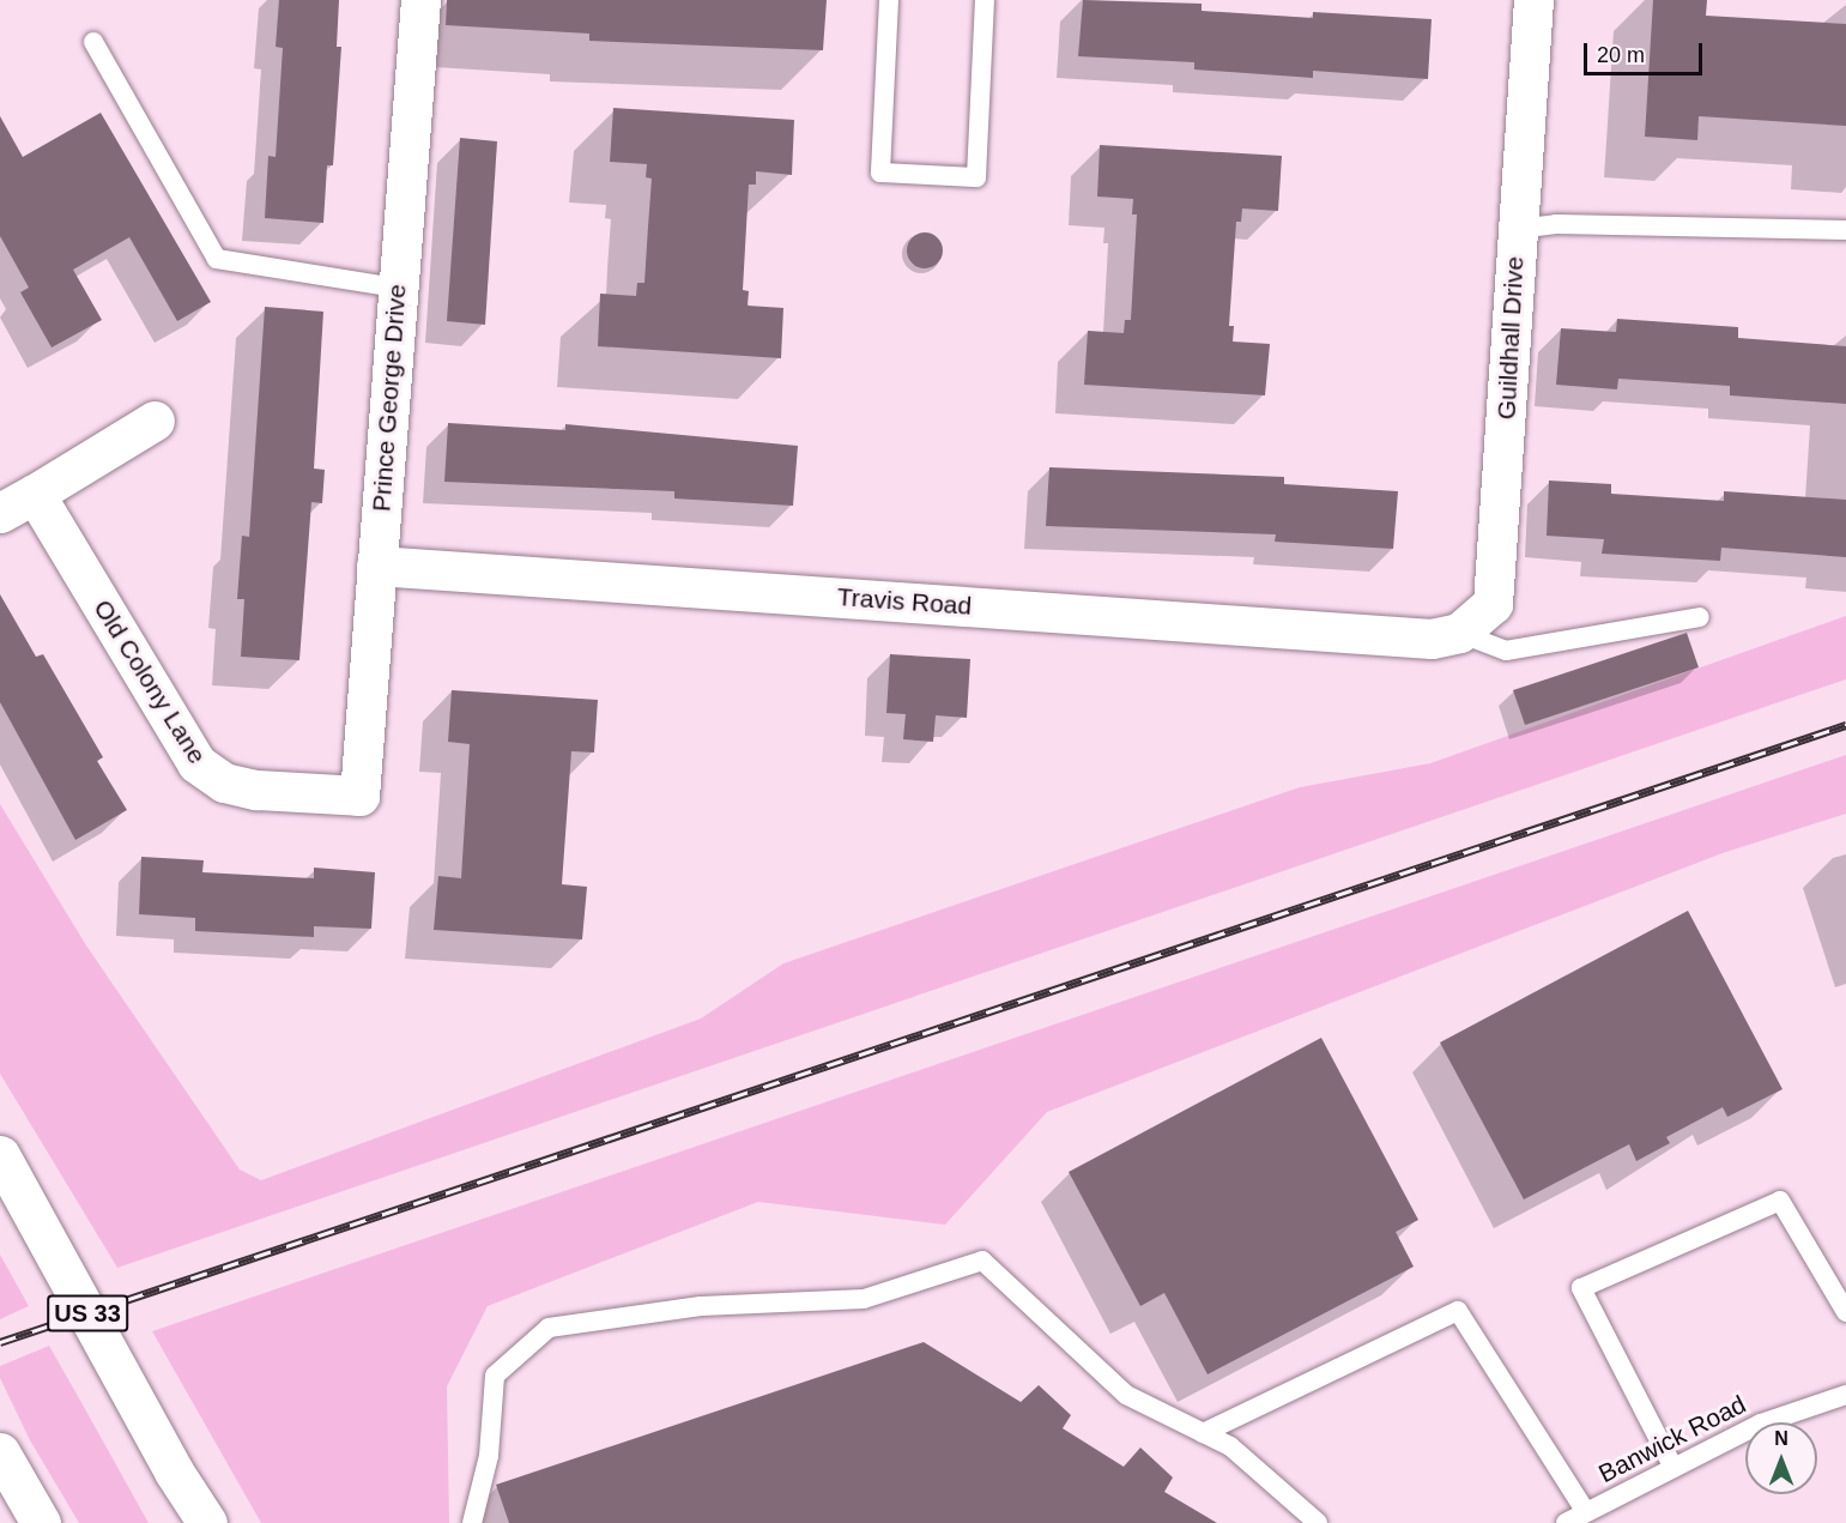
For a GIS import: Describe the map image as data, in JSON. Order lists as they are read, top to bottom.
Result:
{
  "streets": {
    "main road": [
      "Guildhall Drive",
      "Prince George Drive",
      "Travis Road",
      "Old Colony Lane",
      "US 33"
    ],
    "lane": ["Banwick Road"]
  },
  "crossings": [
    ["Guildhall Drive", "Travis Road"],
    ["Prince George Drive", "Travis Road"],
    ["Prince George Drive", "Old Colony Lane"]
  ],
  "scale_bar": "20 m",
  "north": "top"
}
